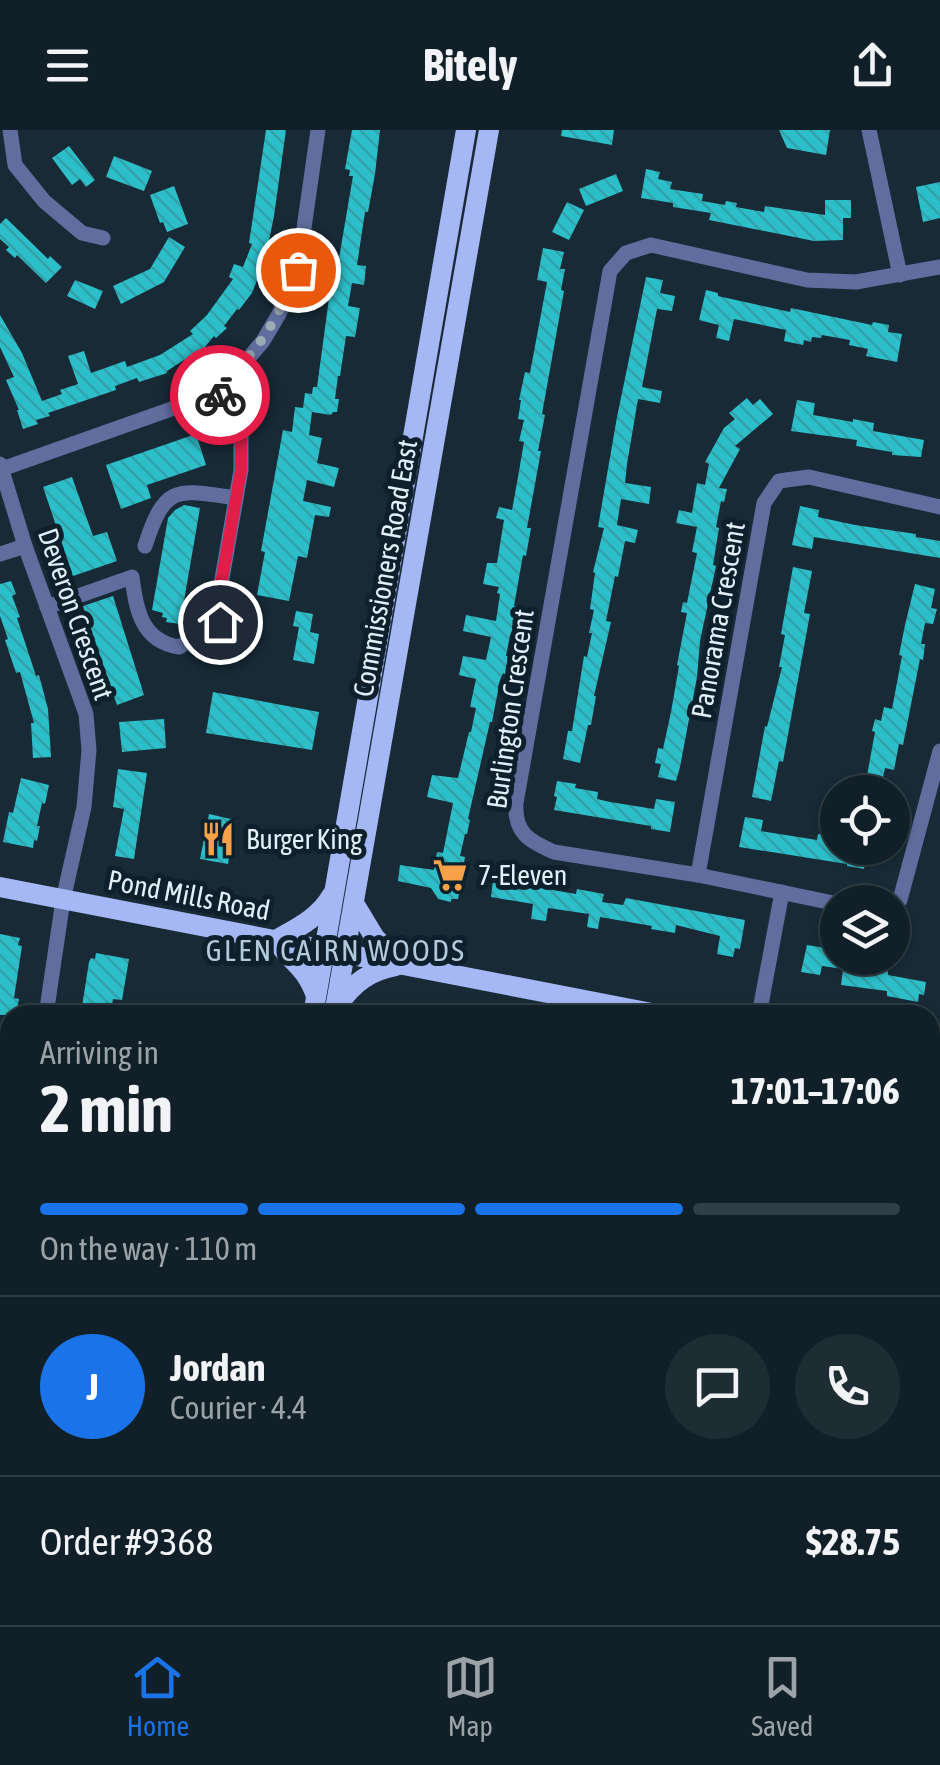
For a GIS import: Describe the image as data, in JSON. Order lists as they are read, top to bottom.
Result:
{
  "streets": {
    "main road": ["Commissioners Road East", "Pond Mills Road"],
    "street": ["Deveron Crescent", "Panorama Crescent", "Burlington Crescent"]
  },
  "crossings": [
    ["Commissioners Road East", "Pond Mills Road"],
    ["Deveron Crescent", "Pond Mills Road"],
    ["Panorama Crescent", "Burlington Crescent"]
  ],
  "districts": ["GLEN CAIRN WOODS"],
  "places": {
    "restaurant": ["Burger King"],
    "supermarket": ["7-Eleven"]
  },
  "page": {
    "header": "Bitely",
    "heading": ["2 min", "Arriving in", "17:01–17:06"],
    "panel": [
      "Jordan",
      "Courier · 4.4",
      "Order #9368",
      "$28.75"
    ],
    "bar": "On the way · 110 m",
    "round": "J",
    "tabs": ["Home", "Map", "Saved"]
  }
}
